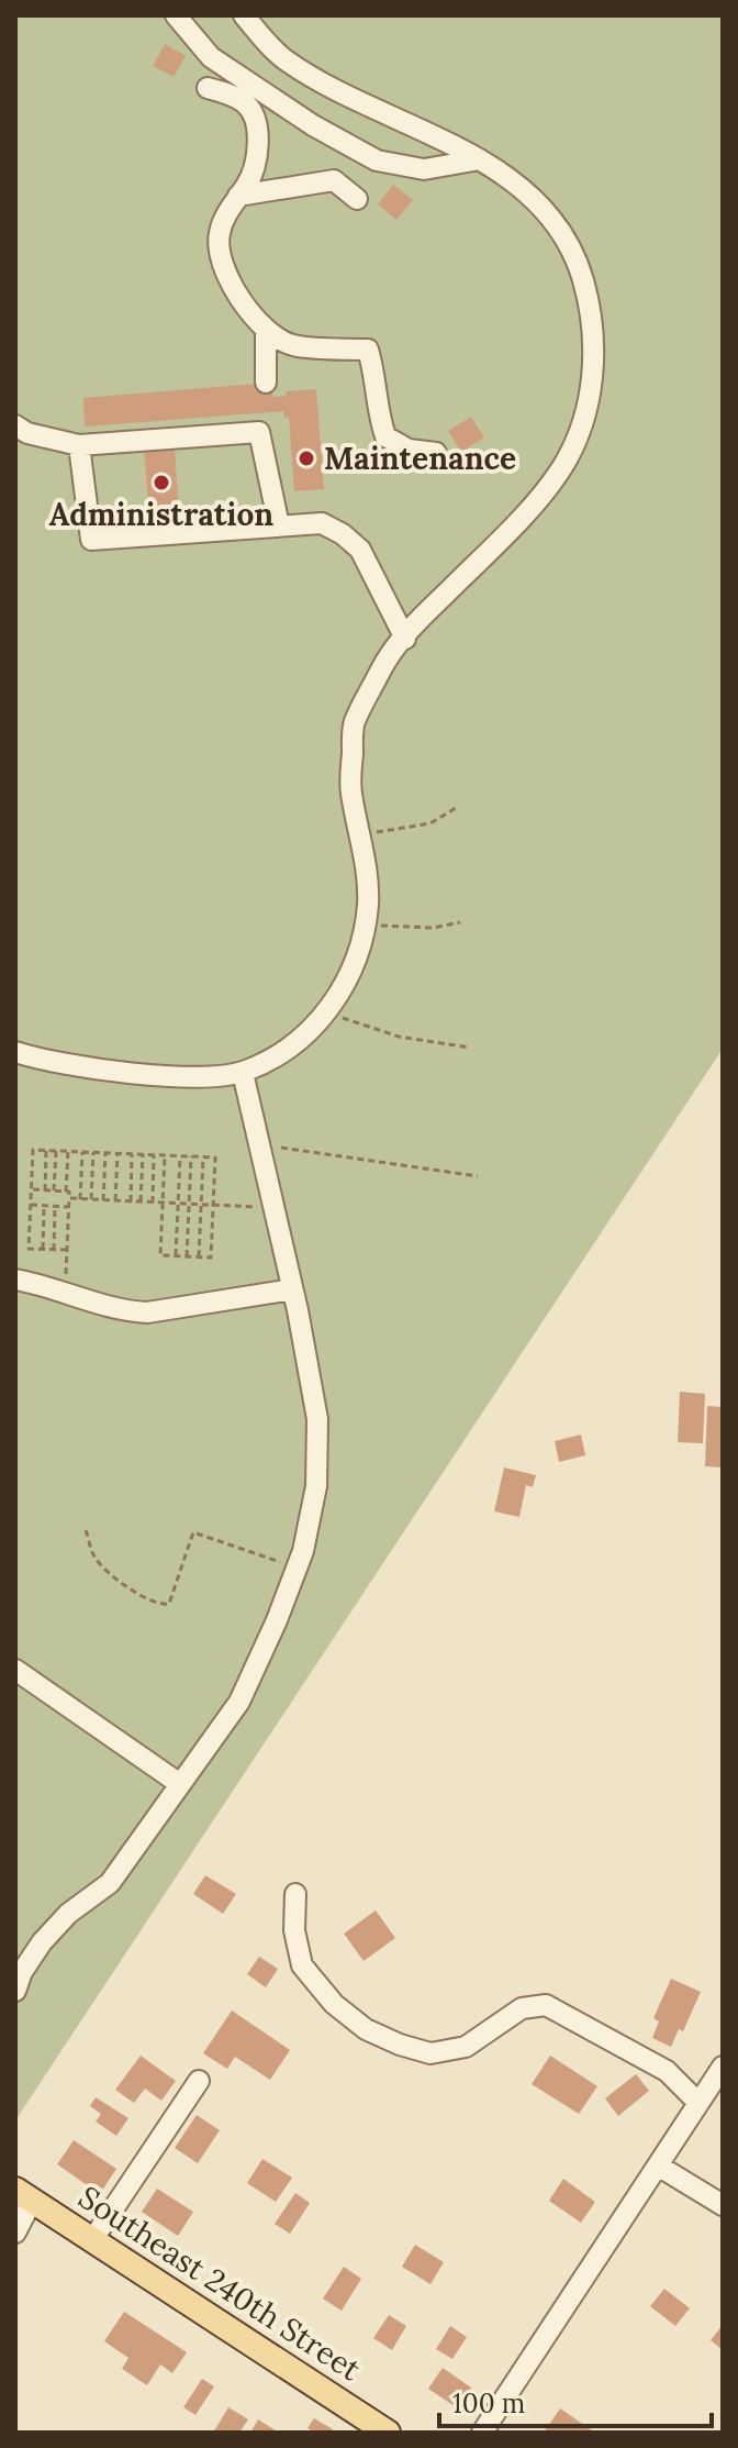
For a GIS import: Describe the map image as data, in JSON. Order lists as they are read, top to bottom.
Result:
{
  "streets": {
    "main road": ["Southeast 240th Street"]
  },
  "places": ["Maintenance", "Administration"],
  "scale_bar": "100 m"
}
